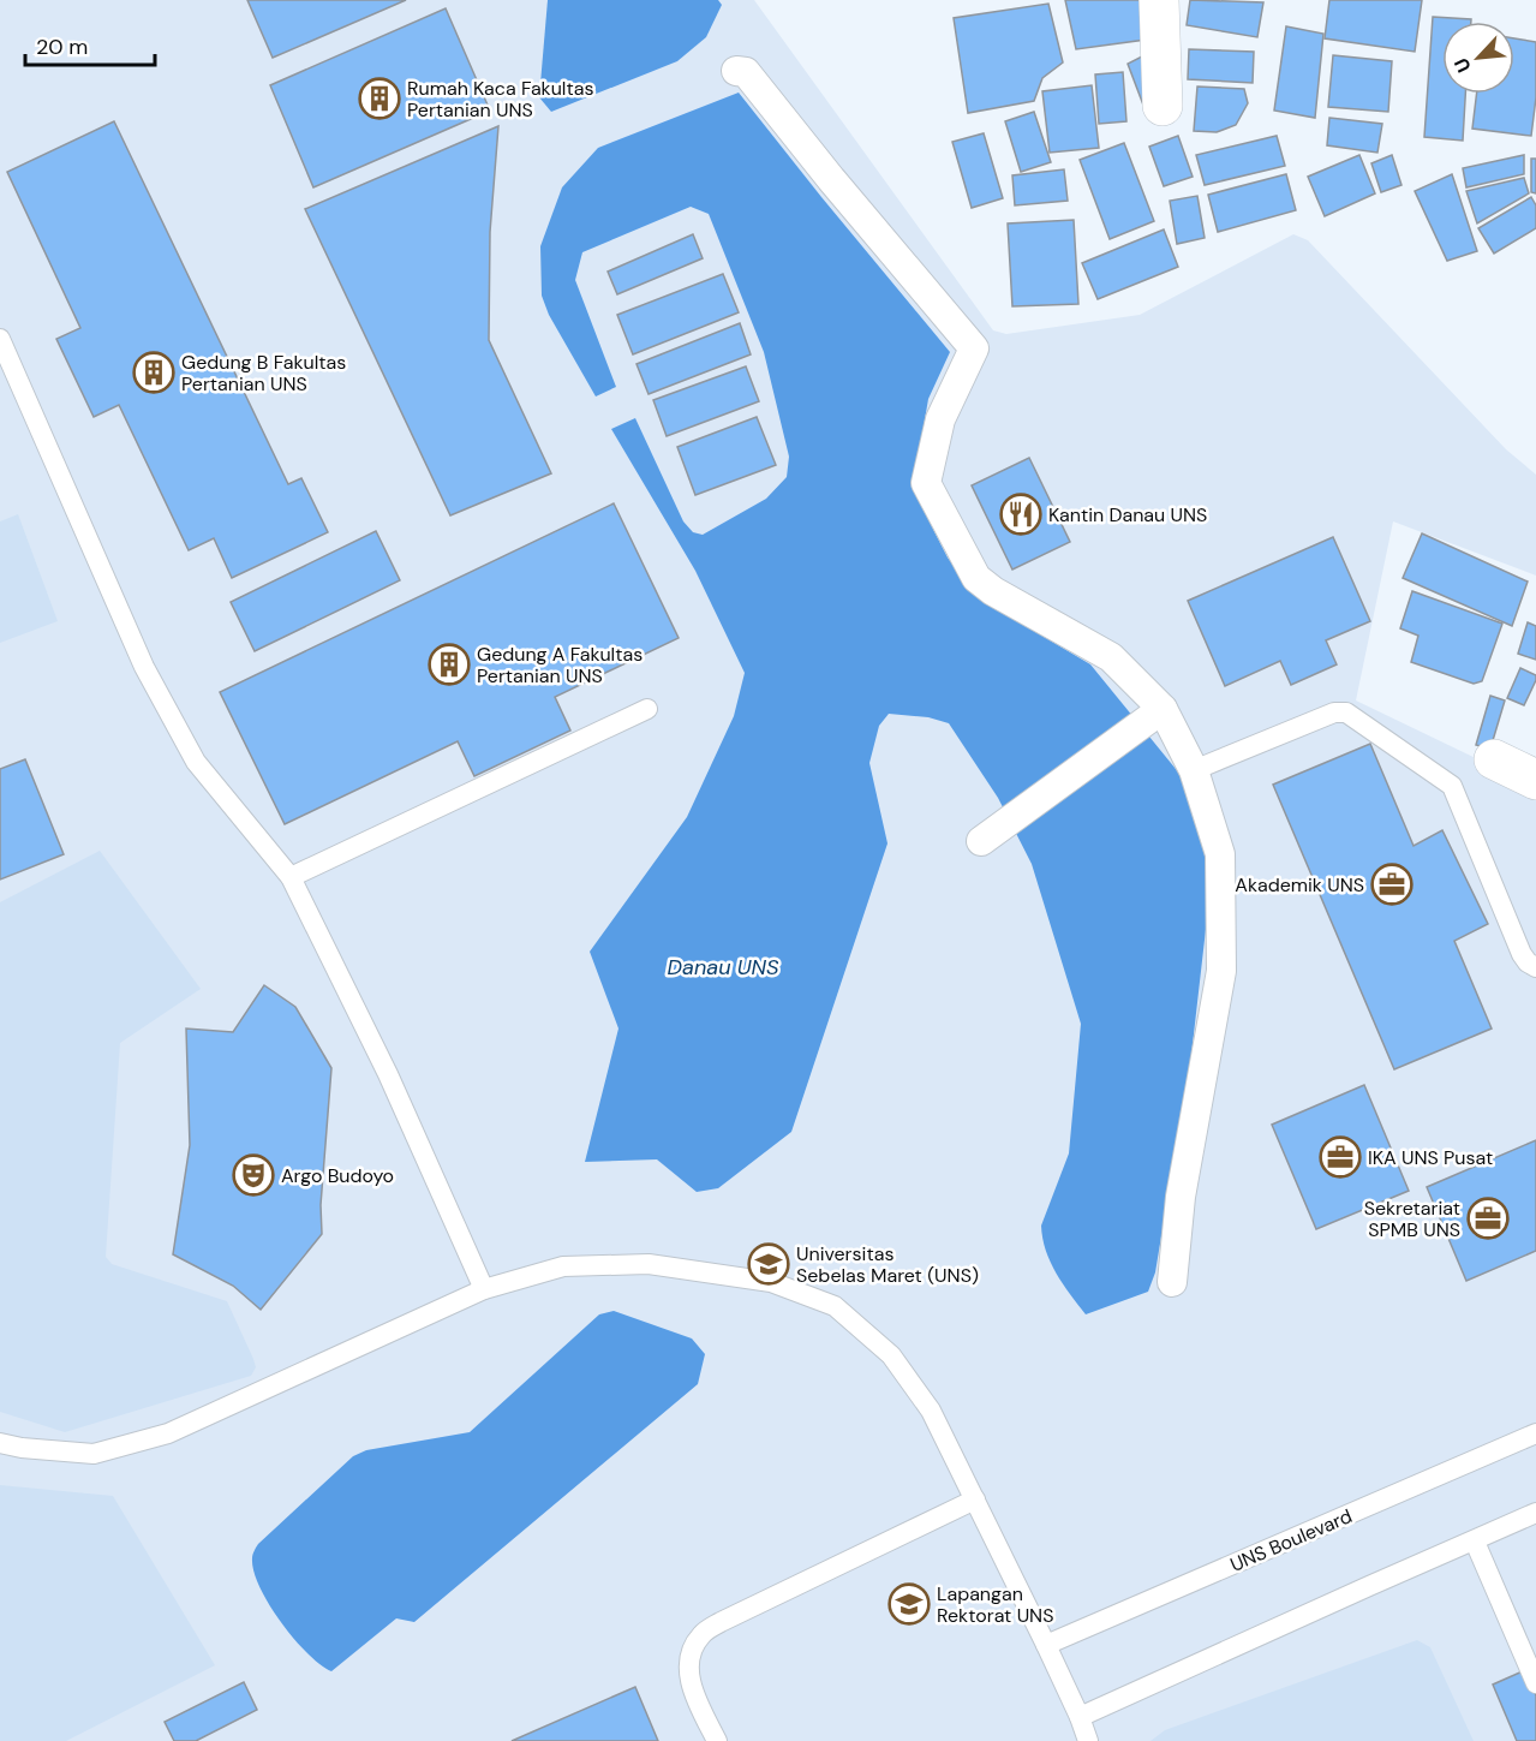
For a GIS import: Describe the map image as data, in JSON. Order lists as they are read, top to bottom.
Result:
{
  "streets": {
    "lane": ["UNS Boulevard"]
  },
  "water": ["Danau UNS"],
  "places": {
    "building": ["Rumah Kaca Fakultas Pertanian UNS", "Gedung B Fakultas Pertanian UNS", "Gedung A Fakultas Pertanian UNS"],
    "restaurant": ["Kantin Danau UNS"],
    "office": ["Akademik UNS", "IKA UNS Pusat", "Sekretariat SPMB UNS"],
    "theatre": ["Argo Budoyo"],
    "school or university": ["Universitas Sebelas Maret (UNS)", "Lapangan Rektorat UNS"]
  },
  "scale_bar": "20 m",
  "north": "bottom left"
}
